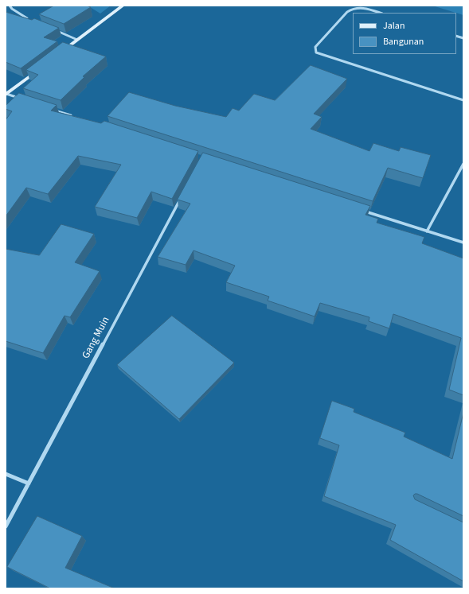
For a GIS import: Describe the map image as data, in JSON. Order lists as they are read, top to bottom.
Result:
{
  "streets": {
    "street": ["Gang Muin"]
  },
  "legend": ["Jalan", "Bangunan"]
}
